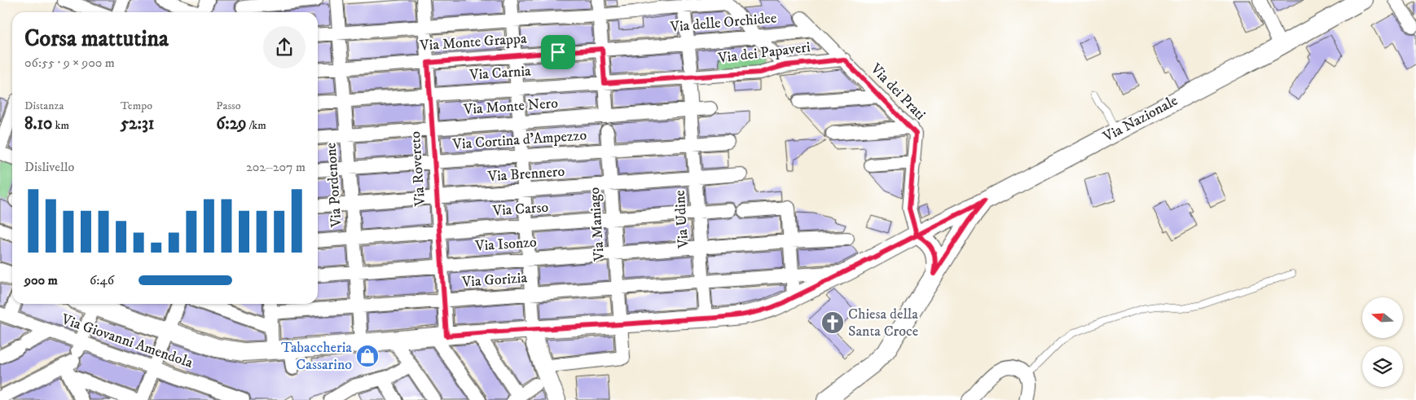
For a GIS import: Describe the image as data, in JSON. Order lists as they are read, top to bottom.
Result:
{
  "streets": {
    "main road": ["Via Nazionale"],
    "street": [
      "Via delle Orchidee",
      "Via Monte Grappa",
      "Via dei Papaveri",
      "Via Carnia",
      "Via dei Prati",
      "Via Monte Nero",
      "Via Cortina d'Ampezzo",
      "Via Rovereto",
      "Via Brennero",
      "Via Pordenone",
      "Via Carso",
      "Via Udine",
      "Via Maniago",
      "Via Isonzo",
      "Via Gorizia",
      "Via Giovanni Amendola"
    ]
  },
  "crossings": [
    ["Via delle Orchidee", "Via Monte Grappa"],
    ["Via delle Orchidee", "Via dei Prati"],
    ["Via delle Orchidee", "Via Udine"],
    ["Via Monte Grappa", "Via Rovereto"],
    ["Via Monte Grappa", "Via Pordenone"],
    ["Via dei Papaveri", "Via Carnia"],
    ["Via dei Papaveri", "Via dei Prati"],
    ["Via dei Papaveri", "Via Udine"],
    ["Via Carnia", "Via Rovereto"],
    ["Via Carnia", "Via Pordenone"],
    ["Via Carnia", "Via Udine"],
    ["Via dei Prati", "Via Nazionale"],
    ["Via Monte Nero", "Via Rovereto"],
    ["Via Monte Nero", "Via Pordenone"],
    ["Via Monte Nero", "Via Udine"],
    ["Via Nazionale", "Via Rovereto"],
    ["Via Nazionale", "Via Pordenone"],
    ["Via Nazionale", "Via Udine"],
    ["Via Nazionale", "Via Maniago"],
    ["Via Cortina d'Ampezzo", "Via Rovereto"],
    ["Via Cortina d'Ampezzo", "Via Pordenone"],
    ["Via Cortina d'Ampezzo", "Via Udine"],
    ["Via Cortina d'Ampezzo", "Via Maniago"],
    ["Via Rovereto", "Via Brennero"],
    ["Via Rovereto", "Via Carso"],
    ["Via Rovereto", "Via Isonzo"],
    ["Via Rovereto", "Via Gorizia"],
    ["Via Brennero", "Via Pordenone"],
    ["Via Brennero", "Via Udine"],
    ["Via Brennero", "Via Maniago"],
    ["Via Pordenone", "Via Carso"],
    ["Via Pordenone", "Via Isonzo"],
    ["Via Pordenone", "Via Gorizia"],
    ["Via Carso", "Via Udine"],
    ["Via Carso", "Via Maniago"],
    ["Via Udine", "Via Isonzo"],
    ["Via Maniago", "Via Isonzo"],
    ["Via Maniago", "Via Gorizia"]
  ],
  "places": {
    "church": ["Chiesa della Santa Croce"],
    "shop": ["Tabaccheria Cassarino"]
  },
  "north": "left",
  "page": {
    "heading": ["Corsa mattutina", "06:55 · 9 × 900 m"],
    "stats": [
      ["Distanza", "8.10 km"],
      ["Tempo", "52:31"],
      ["Passo", "6:29 /km"]
    ],
    "chart": ["Dislivello", "202–207 m"],
    "list": [
      {
        "name": "900 m",
        "note": "6:46"
      }
    ]
  }
}
